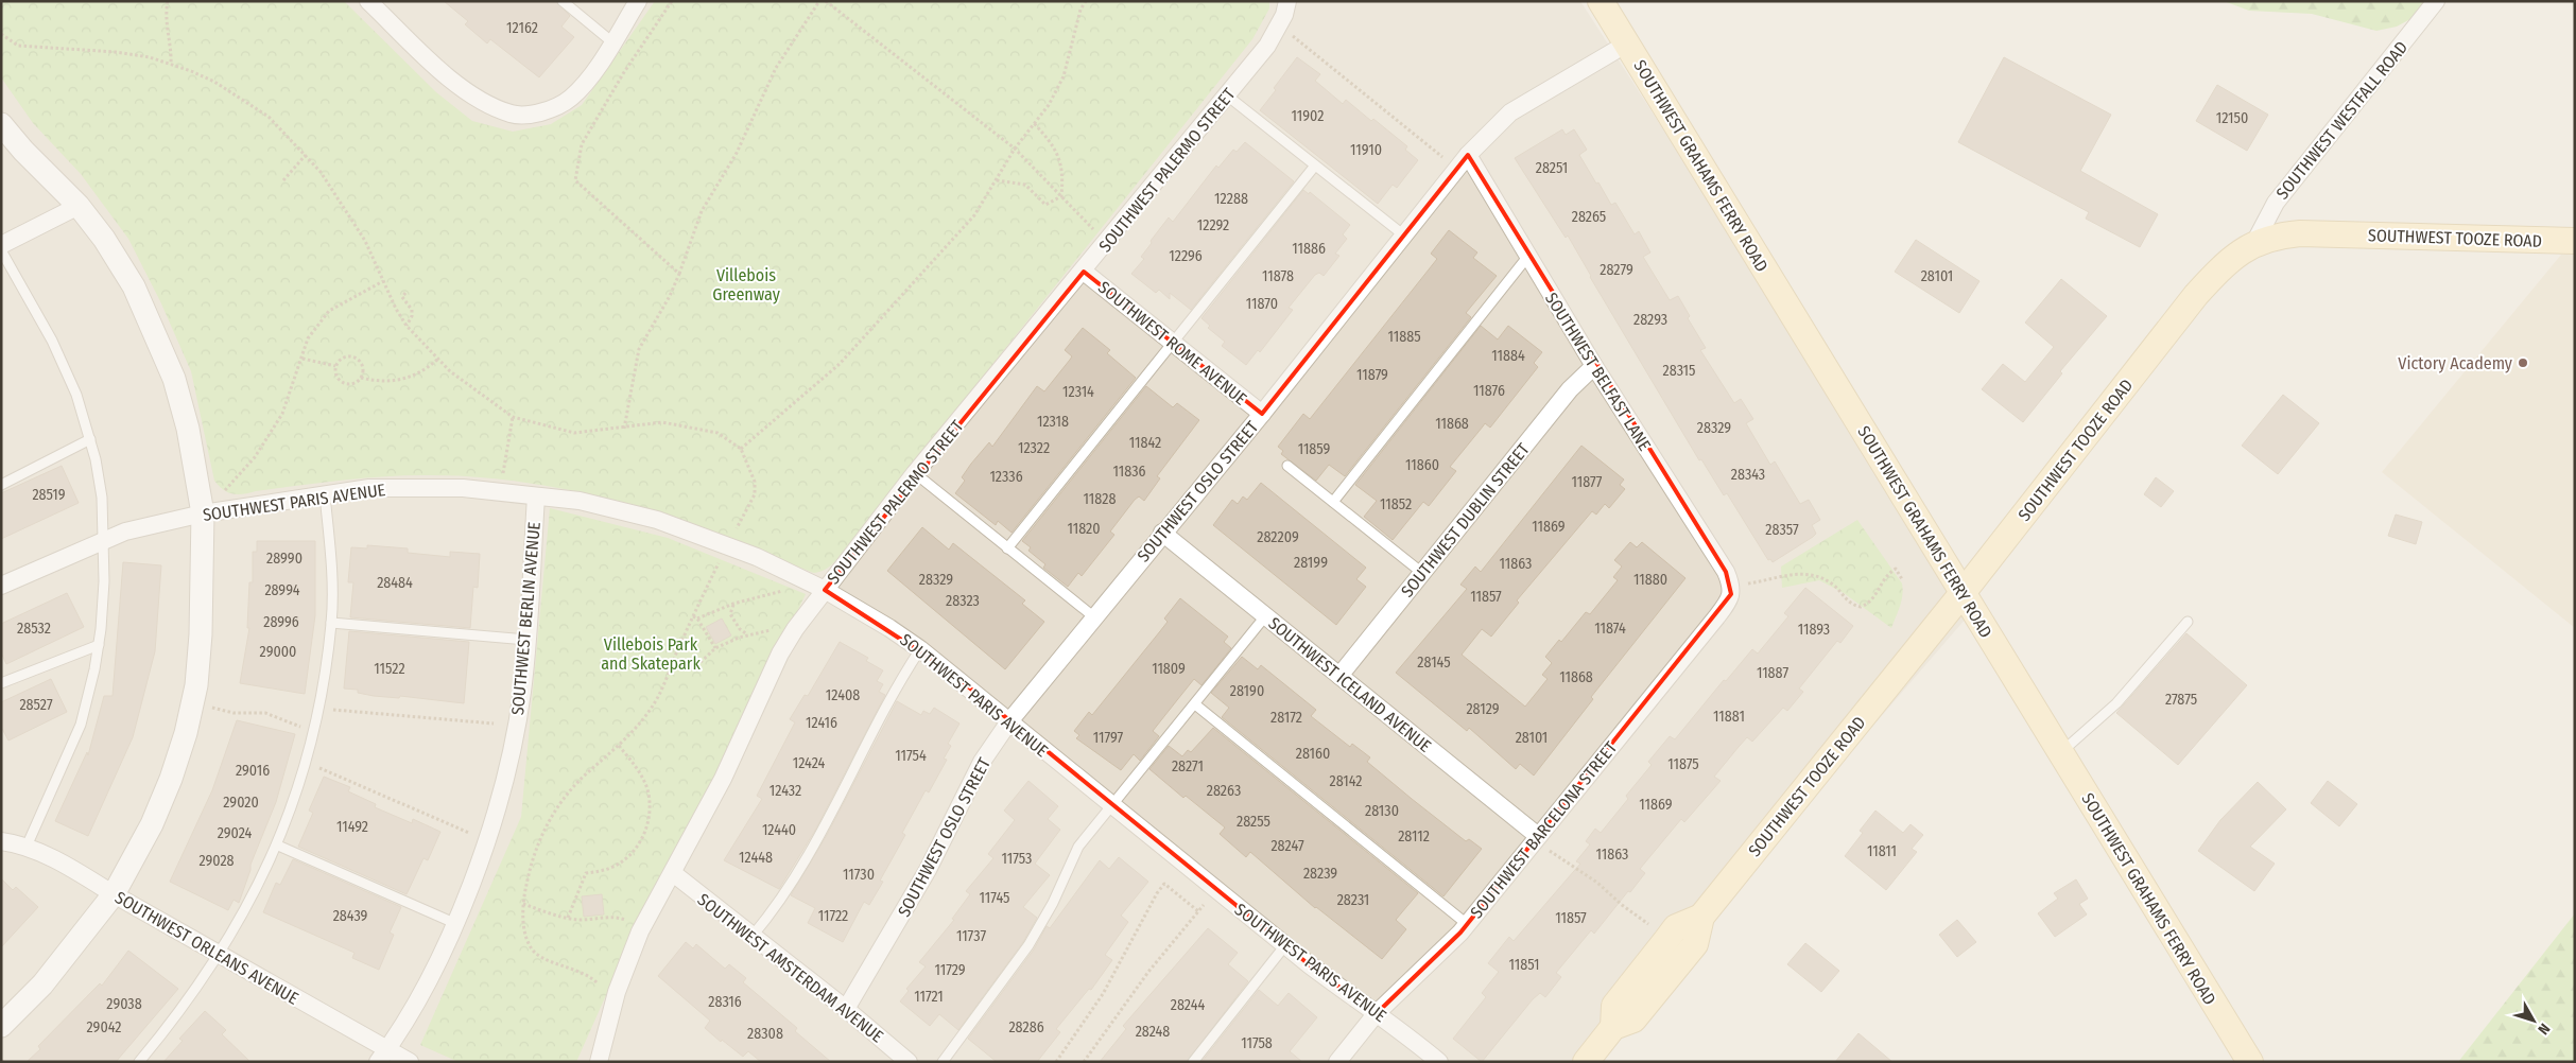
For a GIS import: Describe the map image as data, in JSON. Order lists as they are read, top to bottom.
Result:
{
  "streets": {
    "main road": ["SOUTHWEST GRAHAMS FERRY ROAD", "SOUTHWEST TOOZE ROAD"],
    "street": [
      "SOUTHWEST WESTFALL ROAD",
      "SOUTHWEST PALERMO STREET",
      "SOUTHWEST ROME AVENUE",
      "SOUTHWEST BELFAST LANE",
      "SOUTHWEST OSLO STREET",
      "SOUTHWEST PARIS AVENUE",
      "SOUTHWEST DUBLIN STREET",
      "SOUTHWEST BERLIN AVENUE",
      "SOUTHWEST ICELAND AVENUE",
      "SOUTHWEST BARCELONA STREET",
      "SOUTHWEST ORLEANS AVENUE",
      "SOUTHWEST AMSTERDAM AVENUE"
    ]
  },
  "crossings": [
    ["SOUTHWEST WESTFALL ROAD", "SOUTHWEST TOOZE ROAD"],
    ["SOUTHWEST GRAHAMS FERRY ROAD", "SOUTHWEST TOOZE ROAD"],
    ["SOUTHWEST GRAHAMS FERRY ROAD", "SOUTHWEST OSLO STREET"],
    ["SOUTHWEST PALERMO STREET", "SOUTHWEST ROME AVENUE"],
    ["SOUTHWEST PALERMO STREET", "SOUTHWEST PARIS AVENUE"],
    ["SOUTHWEST PALERMO STREET", "SOUTHWEST AMSTERDAM AVENUE"],
    ["SOUTHWEST ROME AVENUE", "SOUTHWEST OSLO STREET"],
    ["SOUTHWEST BELFAST LANE", "SOUTHWEST OSLO STREET"],
    ["SOUTHWEST BELFAST LANE", "SOUTHWEST DUBLIN STREET"],
    ["SOUTHWEST BELFAST LANE", "SOUTHWEST BARCELONA STREET"],
    ["SOUTHWEST OSLO STREET", "SOUTHWEST PARIS AVENUE"],
    ["SOUTHWEST OSLO STREET", "SOUTHWEST ICELAND AVENUE"],
    ["SOUTHWEST OSLO STREET", "SOUTHWEST AMSTERDAM AVENUE"],
    ["SOUTHWEST PARIS AVENUE", "SOUTHWEST BERLIN AVENUE"],
    ["SOUTHWEST PARIS AVENUE", "SOUTHWEST BARCELONA STREET"],
    ["SOUTHWEST DUBLIN STREET", "SOUTHWEST ICELAND AVENUE"],
    ["SOUTHWEST BERLIN AVENUE", "SOUTHWEST ORLEANS AVENUE"],
    ["SOUTHWEST ICELAND AVENUE", "SOUTHWEST BARCELONA STREET"]
  ],
  "parks": ["Villebois Greenway", "Villebois Park and Skatepark"],
  "places": ["Victory Academy"],
  "house_numbers": [
    "12162",
    "11902",
    "12150",
    "11910",
    "28251",
    "12288",
    "28265",
    "12292",
    "11886",
    "12296",
    "28279",
    "11878",
    "28101",
    "11870",
    "28293",
    "11885",
    "11884",
    "28315",
    "11879",
    "11876",
    "12314",
    "12318",
    "11868",
    "28329",
    "11842",
    "12322",
    "11859",
    "11860",
    "11836",
    "28343",
    "12336",
    "11877",
    "28519",
    "11828",
    "11852",
    "11869",
    "11820",
    "28357",
    "282209",
    "28990",
    "28199",
    "11863",
    "28329",
    "11880",
    "28484",
    "28994",
    "11857",
    "28323",
    "28996",
    "28532",
    "11874",
    "11893",
    "29000",
    "28145",
    "11522",
    "11809",
    "11887",
    "11868",
    "28190",
    "12408",
    "27875",
    "28527",
    "28129",
    "11881",
    "28172",
    "12416",
    "11797",
    "28101",
    "28160",
    "11754",
    "12424",
    "11875",
    "28271",
    "29016",
    "28142",
    "12432",
    "28263",
    "29020",
    "11869",
    "28130",
    "28255",
    "11492",
    "12440",
    "29024",
    "28112",
    "28247",
    "11811",
    "11863",
    "12448",
    "11753",
    "29028",
    "28239",
    "11730",
    "11745",
    "28231",
    "28439",
    "11722",
    "11857",
    "11737",
    "11851",
    "11729",
    "11721",
    "28316",
    "29038",
    "28244",
    "29042",
    "28286",
    "28248",
    "28308",
    "11758"
  ],
  "north": "bottom right"
}
